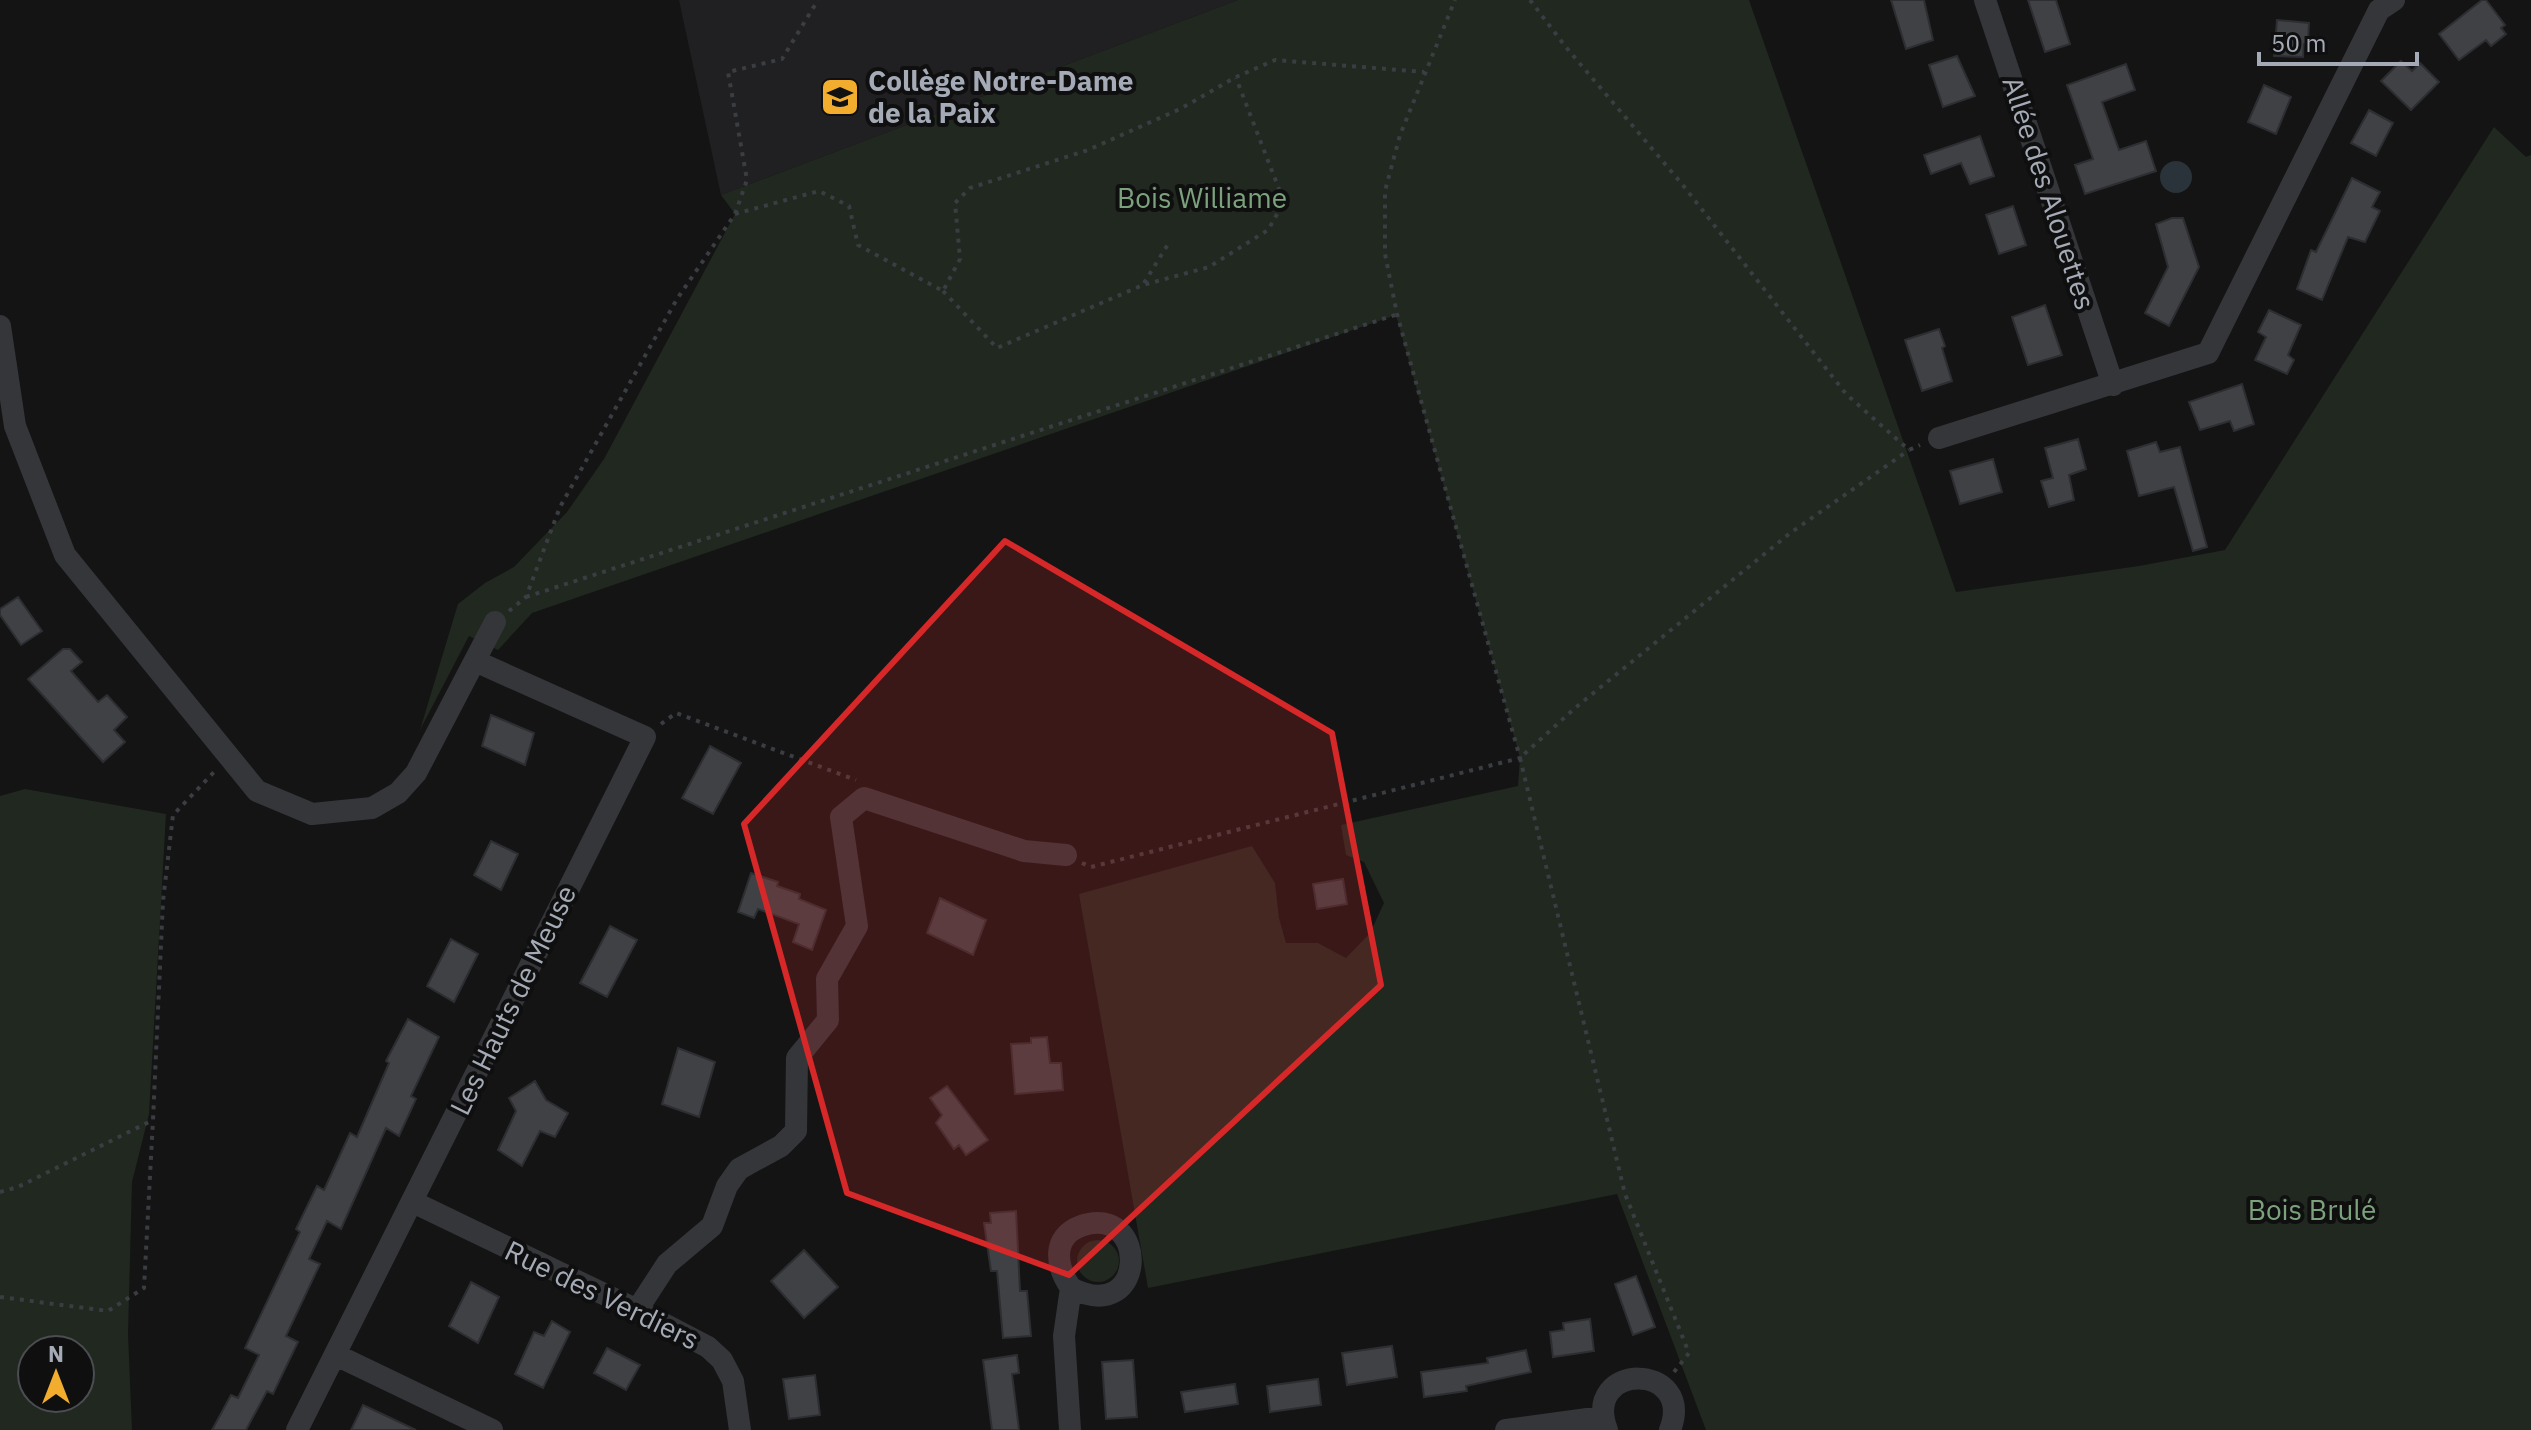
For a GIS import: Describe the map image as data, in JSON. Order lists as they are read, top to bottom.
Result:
{
  "streets": {
    "street": ["Allée des Alouettes", "Les Hauts de Meuse", "Rue des Verdiers"]
  },
  "crossings": [
    ["Les Hauts de Meuse", "Rue des Verdiers"]
  ],
  "parks": ["Bois Williame", "Bois Brulé"],
  "places": {
    "school or university": ["Collège Notre-Dame de la Paix"]
  },
  "scale_bar": "50 m",
  "north": "top"
}
